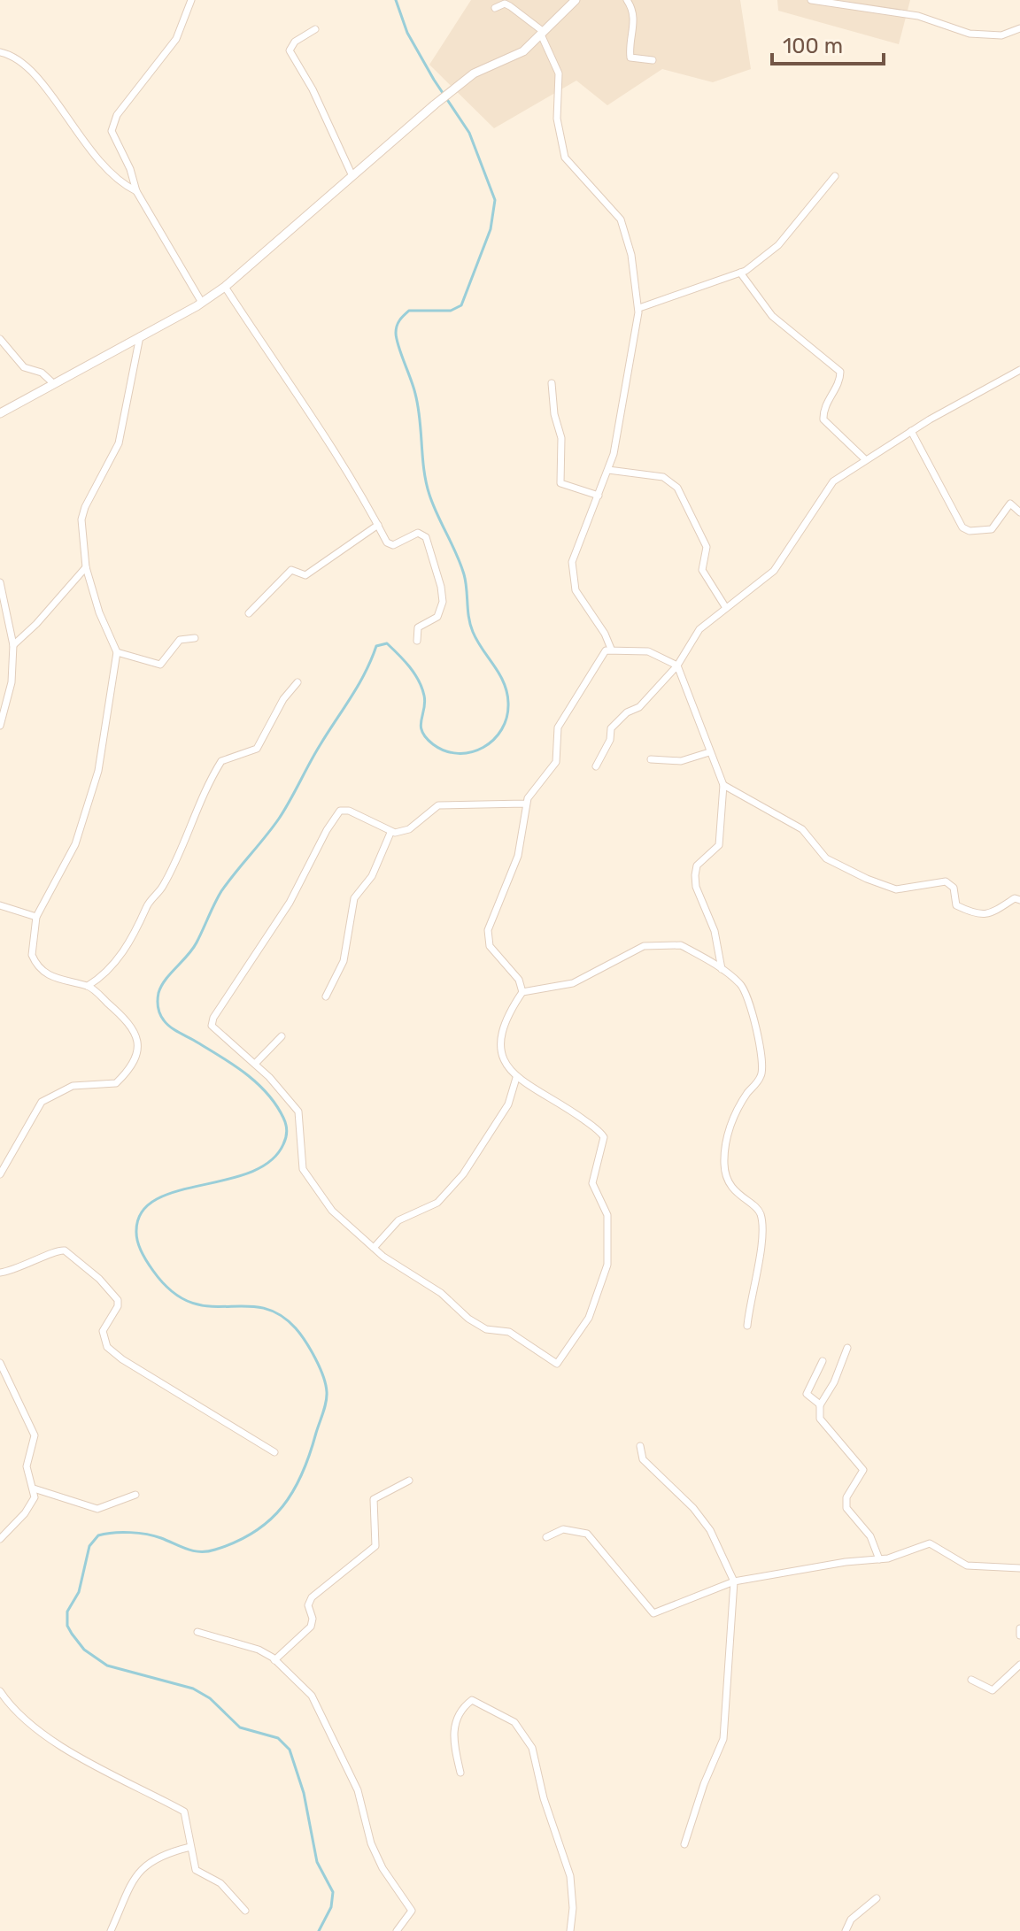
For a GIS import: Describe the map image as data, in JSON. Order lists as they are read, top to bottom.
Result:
{
  "scale_bar": "100 m"
}
